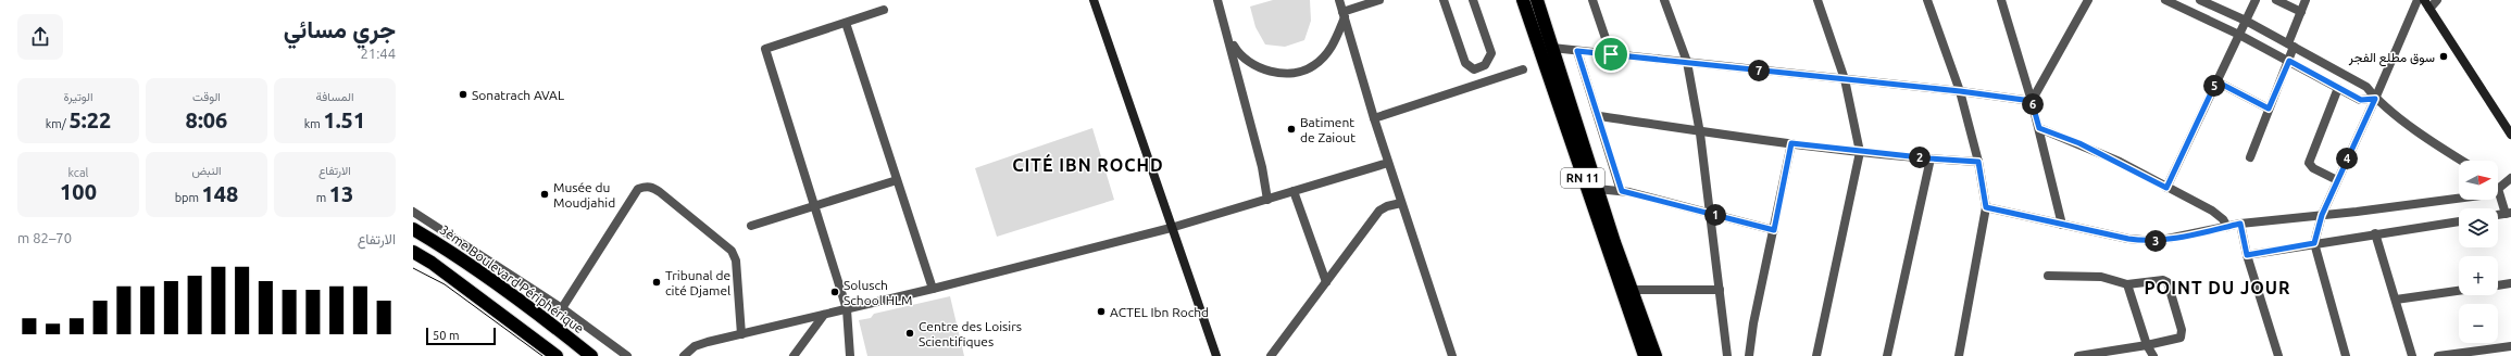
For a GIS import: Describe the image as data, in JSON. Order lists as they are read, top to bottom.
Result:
{
  "streets": {
    "highway": ["RN 11", "3ème Boulevard Périphérique"]
  },
  "districts": ["CITÉ IBN ROCHD", "POINT DU JOUR"],
  "places": [
    "سوق مطلع الفجر",
    "Sonatrach AVAL",
    "Batiment de Zaiout",
    "Musée du Moudjahid",
    "Tribunal de cité Djamel",
    "Solusch School HLM",
    "ACTEL Ibn Rochd",
    "Centre des Loisirs Scientifiques"
  ],
  "scale_bar": "50 m",
  "north": "right",
  "page": {
    "heading": ["جري مسائي", "21:44"],
    "pins": [
      "7",
      "5",
      "6",
      "2",
      "4",
      "1",
      "3"
    ],
    "stats": [
      ["المسافة", "1.51 km"],
      ["الوقت", "8:06"],
      ["الوتيرة", "5:22 /km"],
      ["الارتفاع", "13 m"],
      ["النبض", "148 bpm"],
      ["kcal", "100"]
    ],
    "map_buttons": ["+", "−"],
    "chart": ["الارتفاع", "70–82 m"],
    "scale": "50 m"
  }
}
